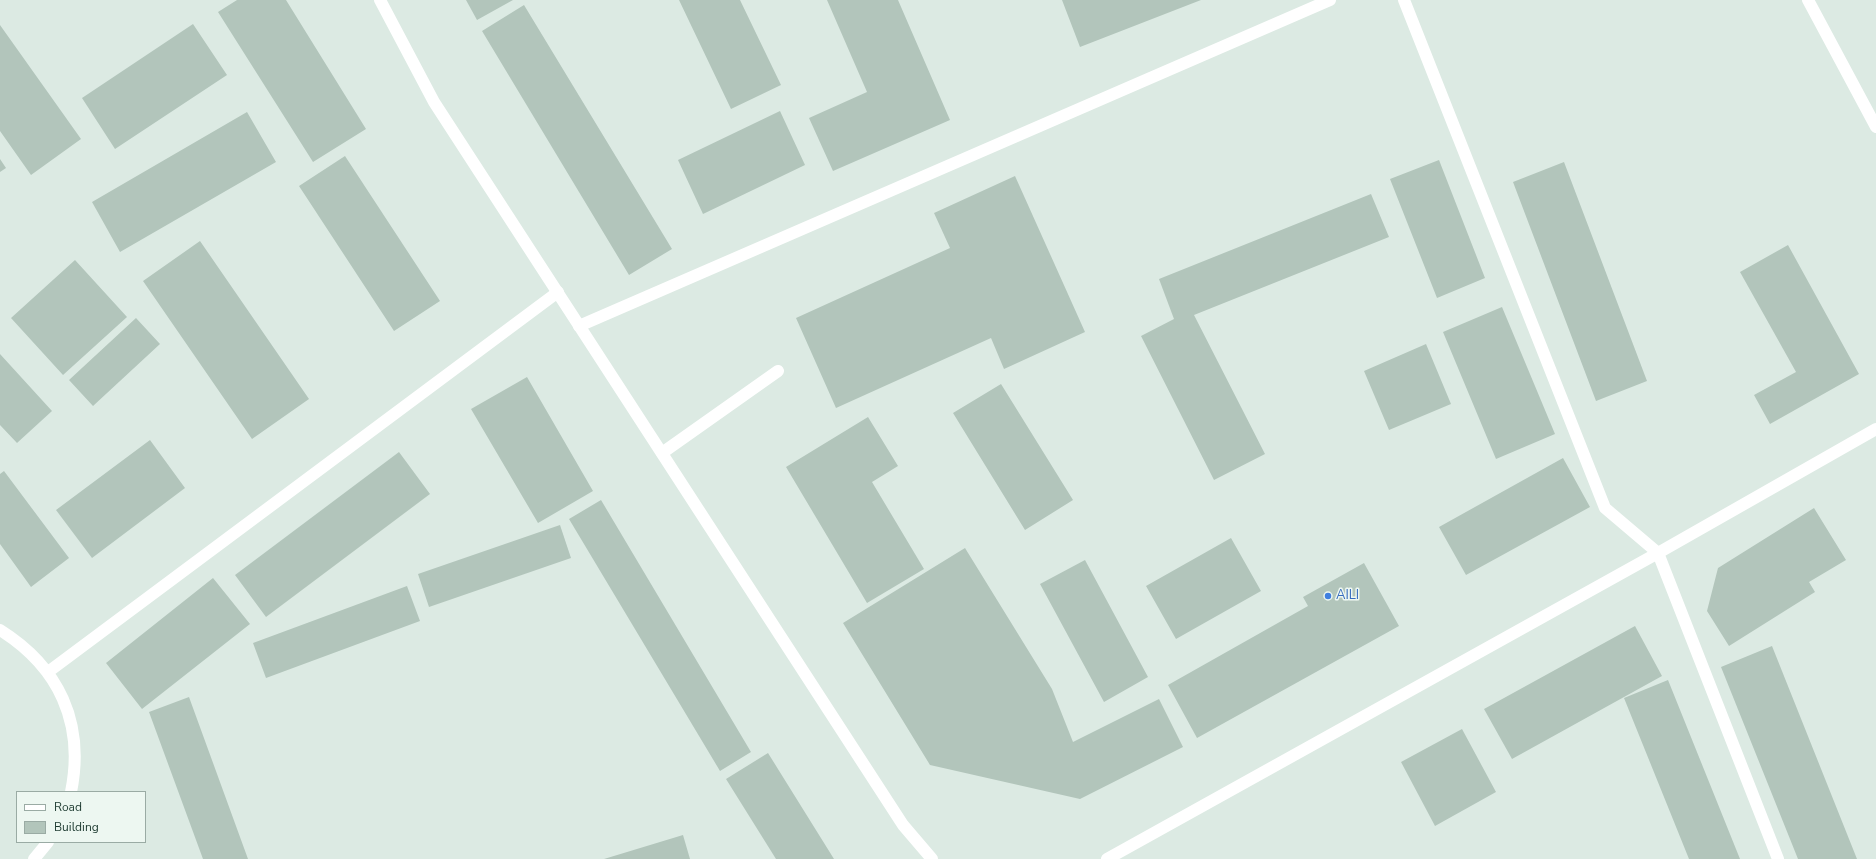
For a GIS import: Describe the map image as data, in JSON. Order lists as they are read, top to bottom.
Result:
{
  "places": ["AILI"],
  "legend": ["Road", "Building"]
}
